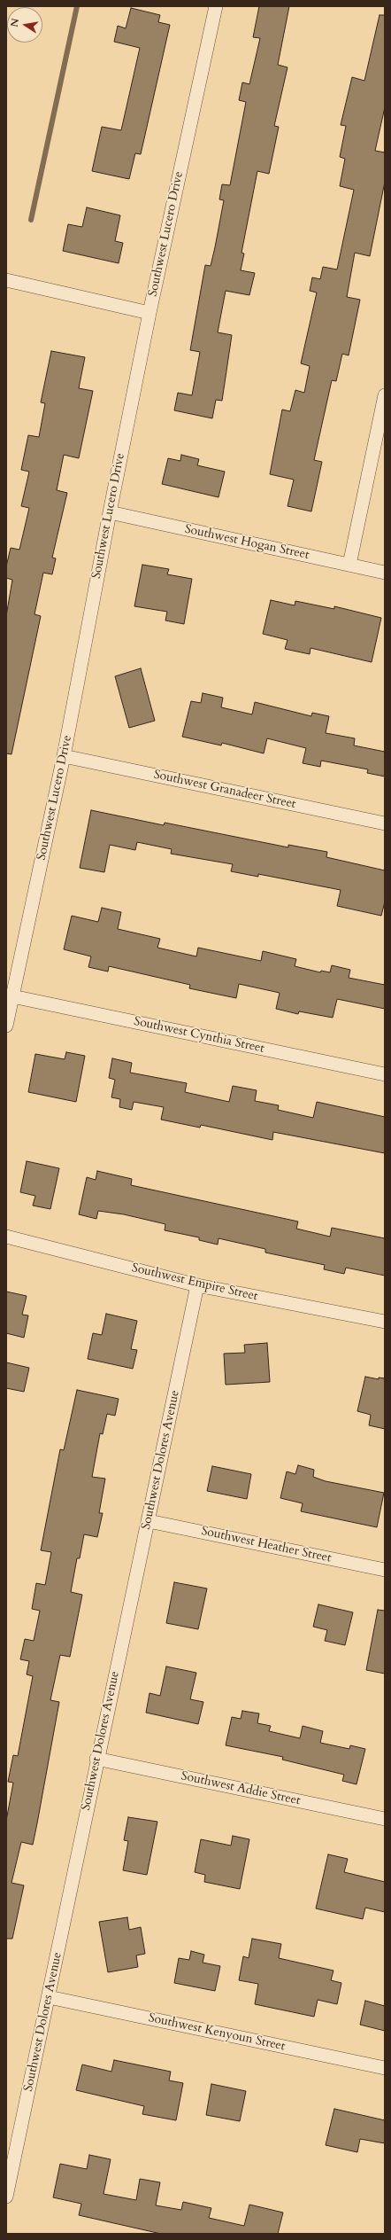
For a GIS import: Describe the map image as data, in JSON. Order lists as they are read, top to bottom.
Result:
{
  "streets": {
    "street": [
      "Southwest Lucero Drive",
      "Southwest Hogan Street",
      "Southwest Granadeer Street",
      "Southwest Cynthia Street",
      "Southwest Empire Street",
      "Southwest Dolores Avenue",
      "Southwest Heather Street",
      "Southwest Addie Street",
      "Southwest Kenyoun Street"
    ]
  },
  "crossings": [
    ["Southwest Lucero Drive", "Southwest Hogan Street"],
    ["Southwest Lucero Drive", "Southwest Granadeer Street"],
    ["Southwest Lucero Drive", "Southwest Cynthia Street"],
    ["Southwest Empire Street", "Southwest Dolores Avenue"],
    ["Southwest Dolores Avenue", "Southwest Heather Street"],
    ["Southwest Dolores Avenue", "Southwest Addie Street"],
    ["Southwest Dolores Avenue", "Southwest Kenyoun Street"]
  ],
  "north": "left"
}
